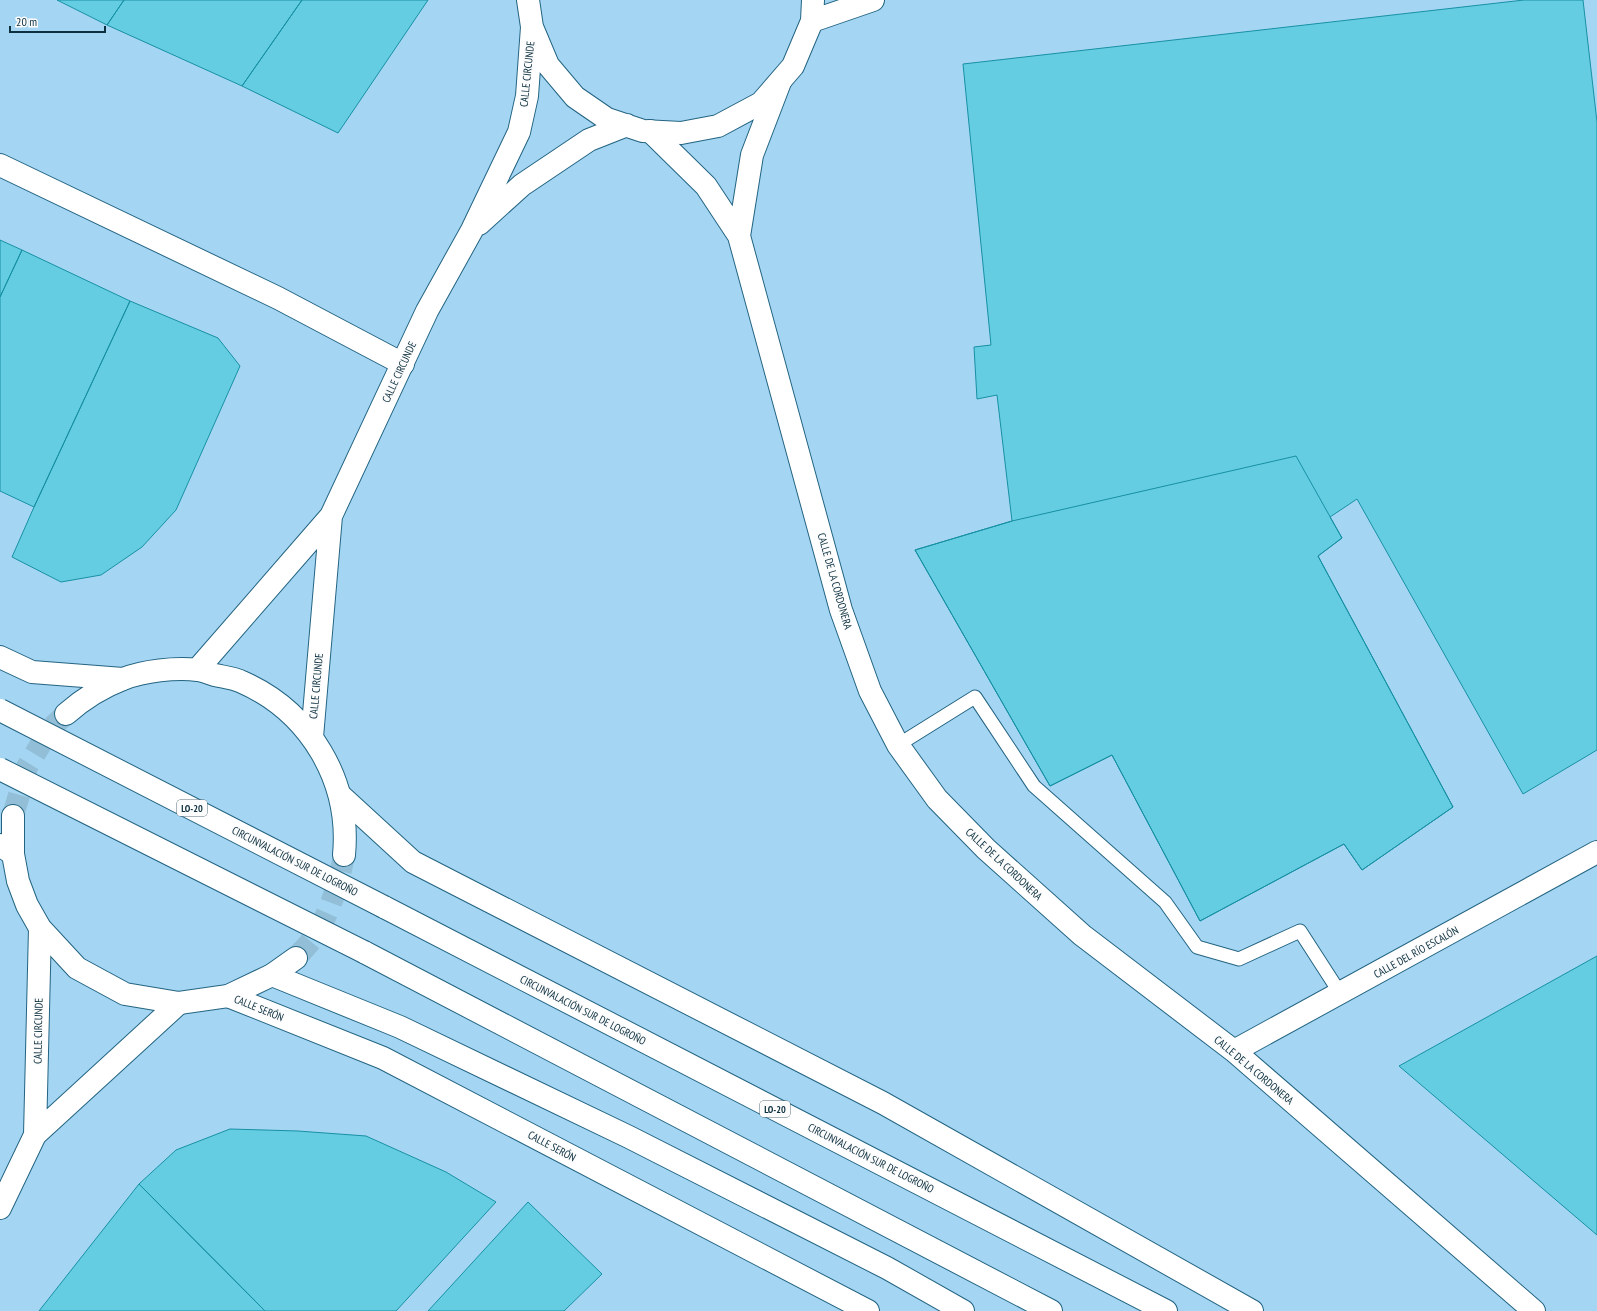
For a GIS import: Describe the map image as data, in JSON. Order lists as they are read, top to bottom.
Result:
{
  "streets": {
    "main road": [
      "CALLE CIRCUNDE",
      "CALLE DE LA CORDONERA",
      "LO-20",
      "CIRCUNVALACIÓN SUR DE LOGROÑO",
      "CALLE DEL RÍO ESCALÓN",
      "CALLE SERÓN"
    ]
  },
  "crossings": [
    ["CALLE DE LA CORDONERA", "CALLE DEL RÍO ESCALÓN"]
  ],
  "scale_bar": "20 m"
}
